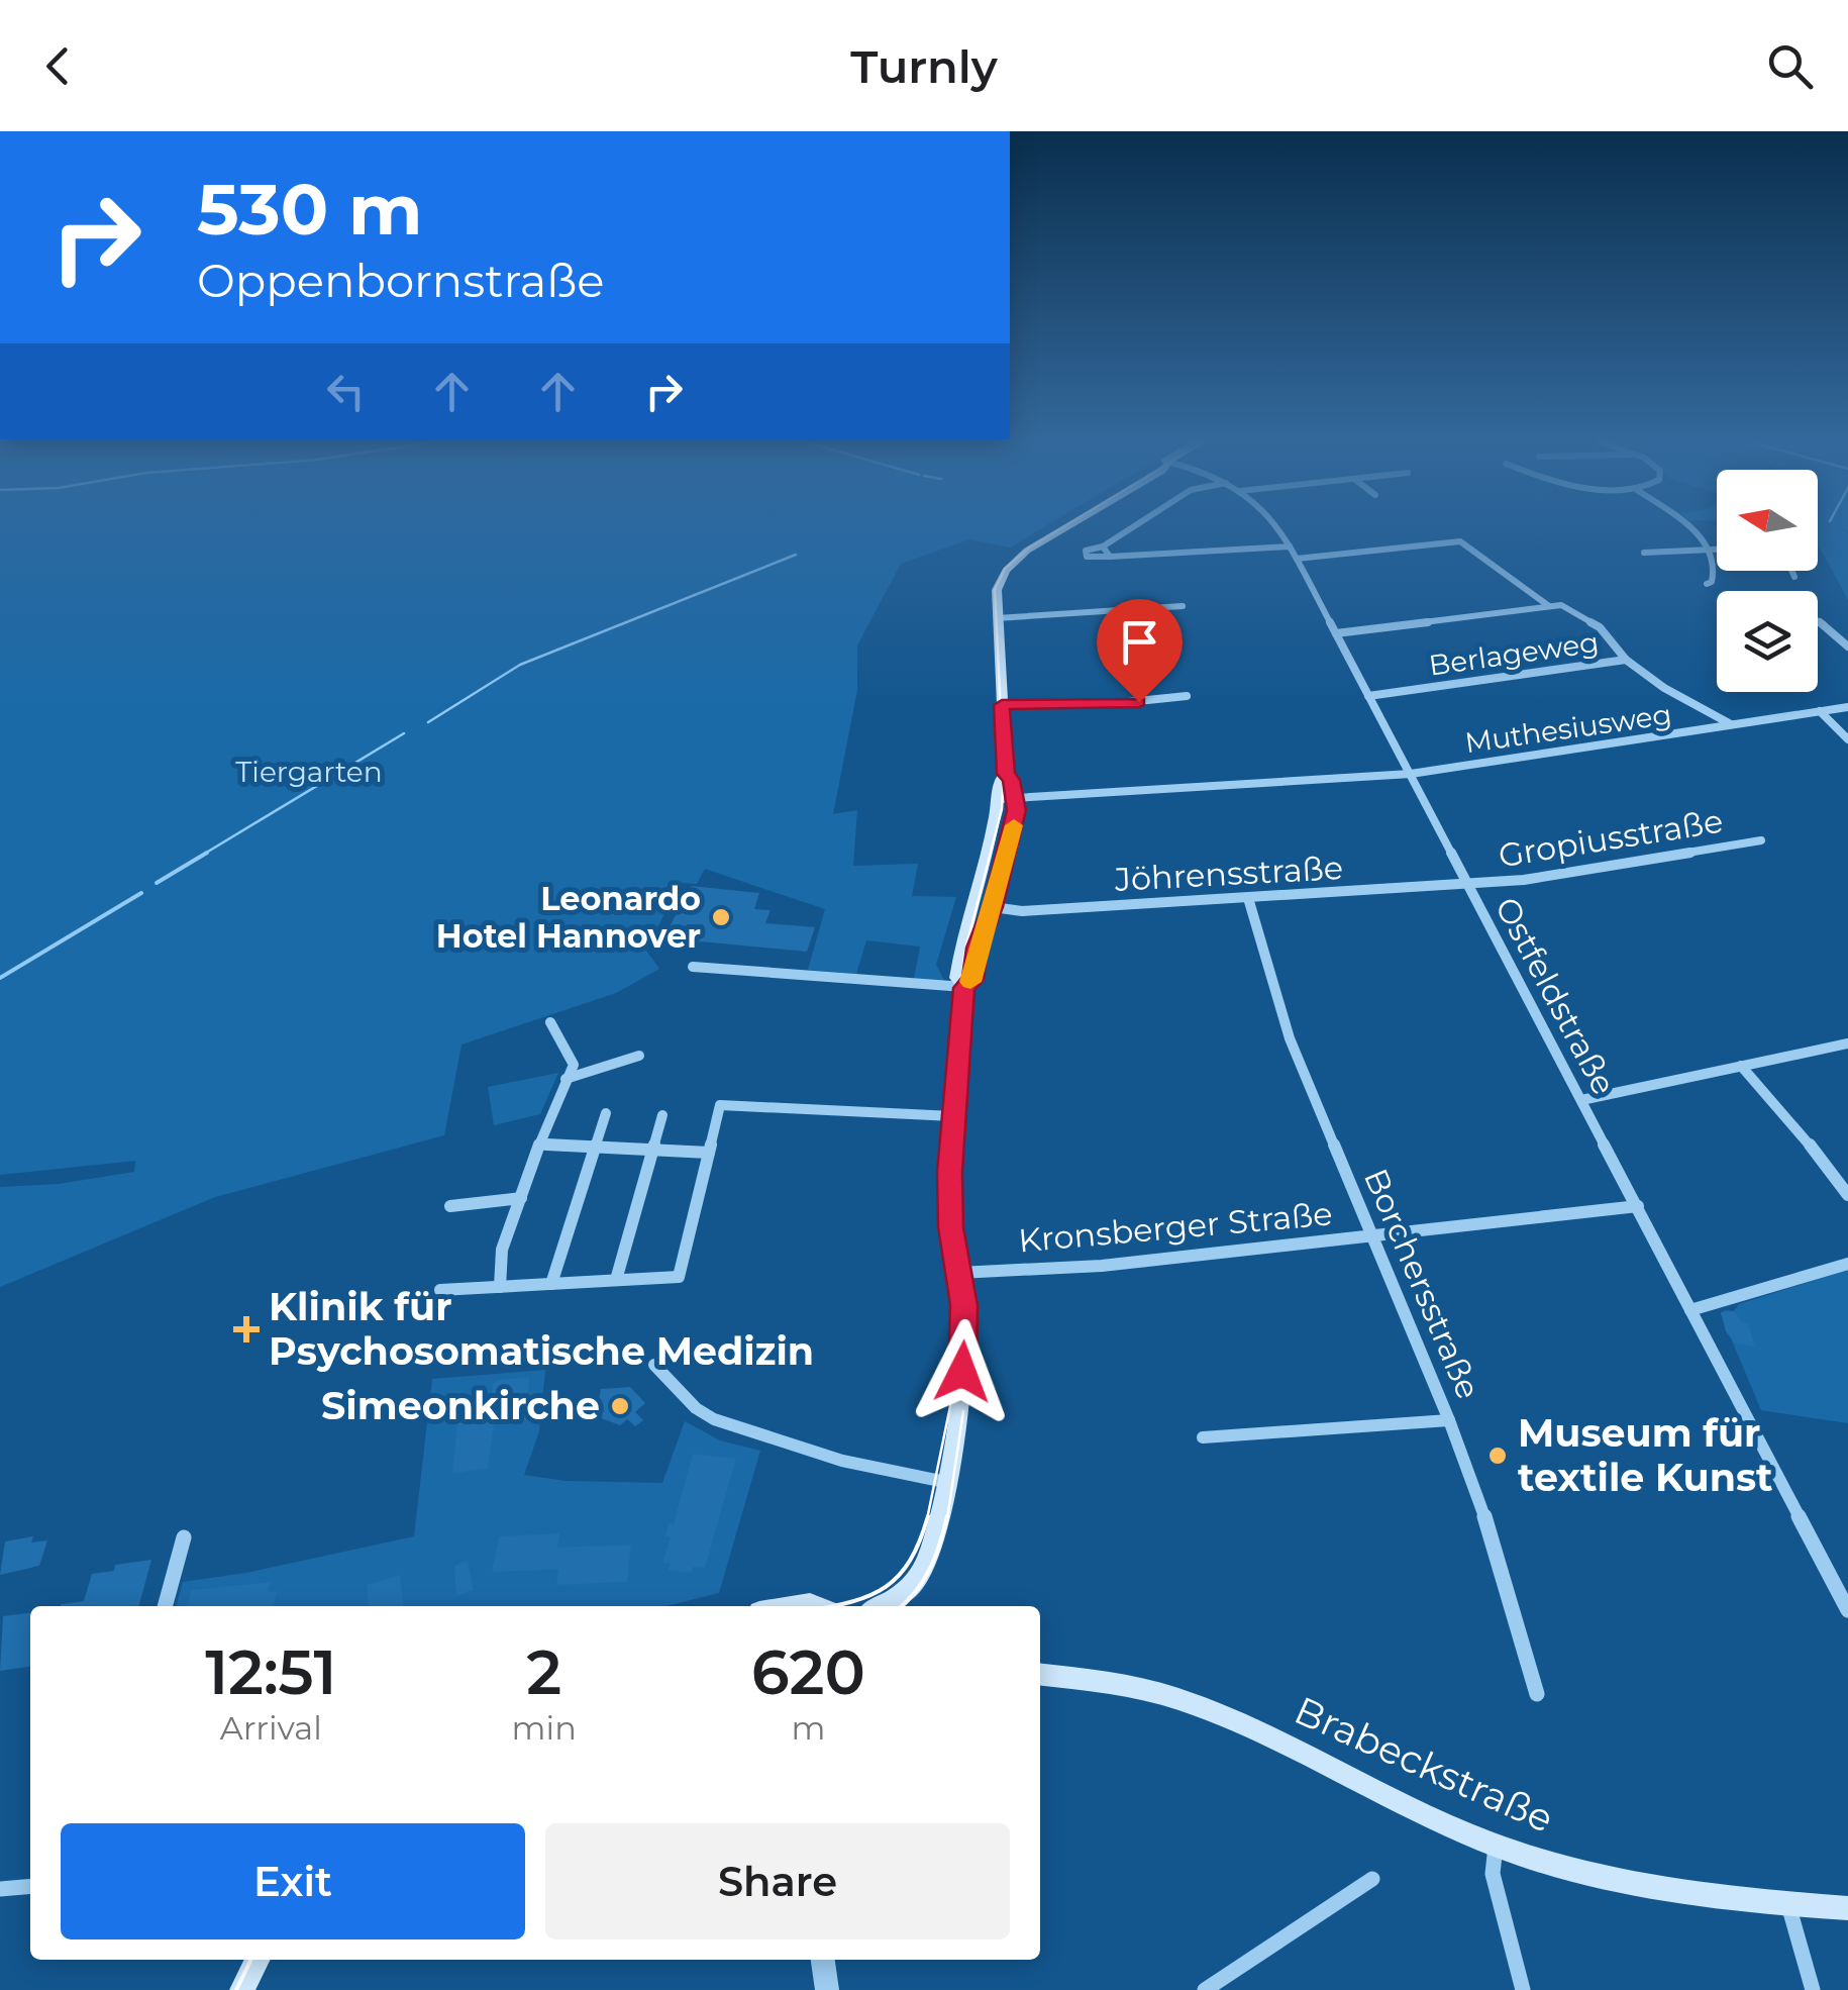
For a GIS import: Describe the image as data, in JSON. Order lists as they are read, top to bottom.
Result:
{
  "streets": {
    "main road": ["Brabeckstraße"],
    "street": [
      "Berlageweg",
      "Muthesiusweg",
      "Gropiusstraße",
      "Jöhrensstraße",
      "Ostfeldstraße",
      "Kronsberger Straße",
      "Borchersstraße"
    ]
  },
  "crossings": [
    ["Berlageweg", "Muthesiusweg"],
    ["Berlageweg", "Ostfeldstraße"],
    ["Muthesiusweg", "Ostfeldstraße"],
    ["Gropiusstraße", "Jöhrensstraße"],
    ["Gropiusstraße", "Ostfeldstraße"],
    ["Jöhrensstraße", "Ostfeldstraße"],
    ["Jöhrensstraße", "Borchersstraße"],
    ["Ostfeldstraße", "Kronsberger Straße"],
    ["Kronsberger Straße", "Borchersstraße"]
  ],
  "parks": ["Tiergarten"],
  "places": {
    "other": ["Leonardo Hotel Hannover", "Simeonkirche", "Museum für textile Kunst"],
    "health": ["Klinik für Psychosomatische Medizin"]
  },
  "north": "left",
  "page": {
    "header": "Turnly",
    "turn": ["530 m", "Oppenbornstraße"],
    "eta": [
      "12:51",
      "Arrival",
      "2",
      "min",
      "620",
      "m"
    ],
    "buttons": ["Exit", "Share"]
  }
}
